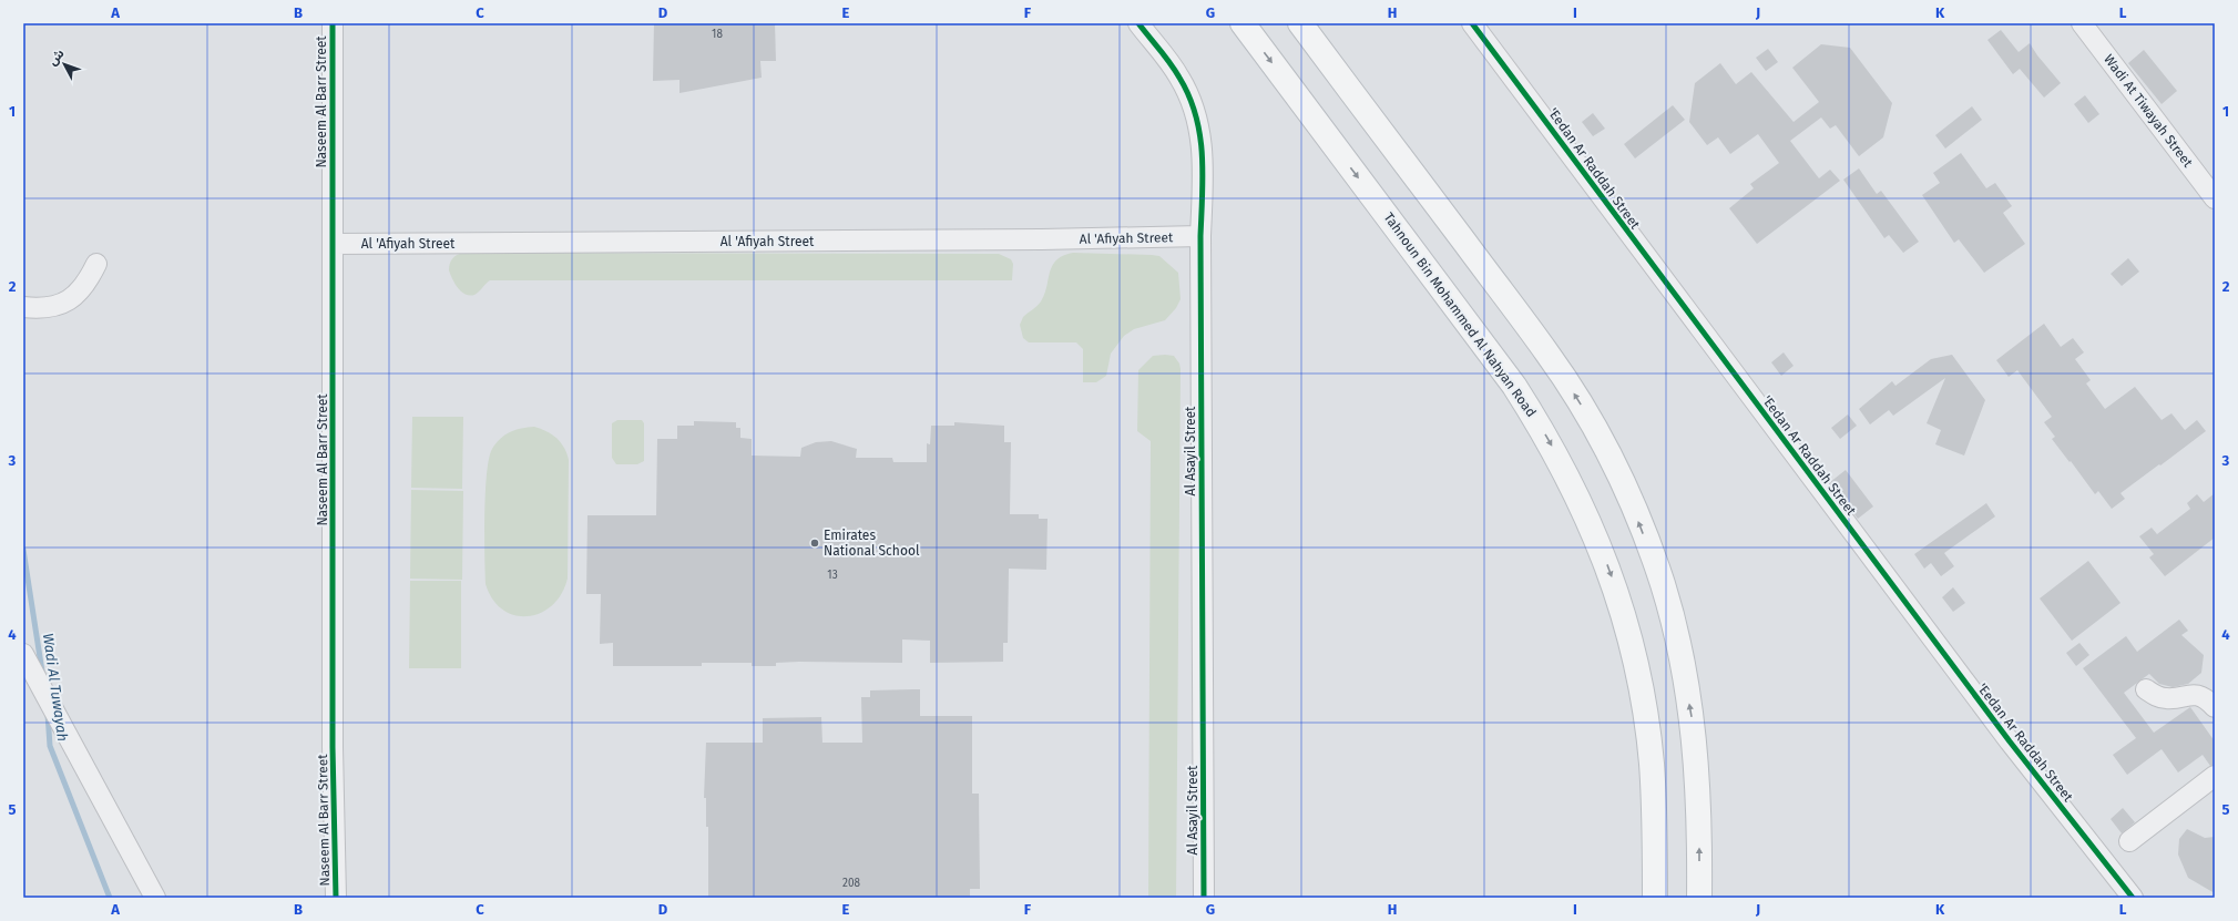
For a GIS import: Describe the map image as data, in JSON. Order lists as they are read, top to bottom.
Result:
{
  "streets": {
    "main road": ["Tahnoun Bin Mohammed Al Nahyan Road"],
    "street": [
      "Naseem Al Barr Street",
      "Wadi At Tiwayah Street",
      "'Eedan Ar Raddah Street",
      "Al 'Afiyah Street",
      "Al Asayil Street"
    ]
  },
  "crossings": [
    ["Naseem Al Barr Street", "Al 'Afiyah Street"],
    ["Al 'Afiyah Street", "Al Asayil Street"]
  ],
  "water": ["Wadi Al Tuwayah"],
  "places": ["Emirates National School"],
  "house_numbers": ["18", "13", "208"],
  "north": "top left",
  "grid": {
    "columns": [
      "A",
      "B",
      "C",
      "D",
      "E",
      "F",
      "G",
      "H",
      "I",
      "J",
      "K",
      "L"
    ],
    "rows": [
      "1",
      "2",
      "3",
      "4",
      "5"
    ]
  }
}
